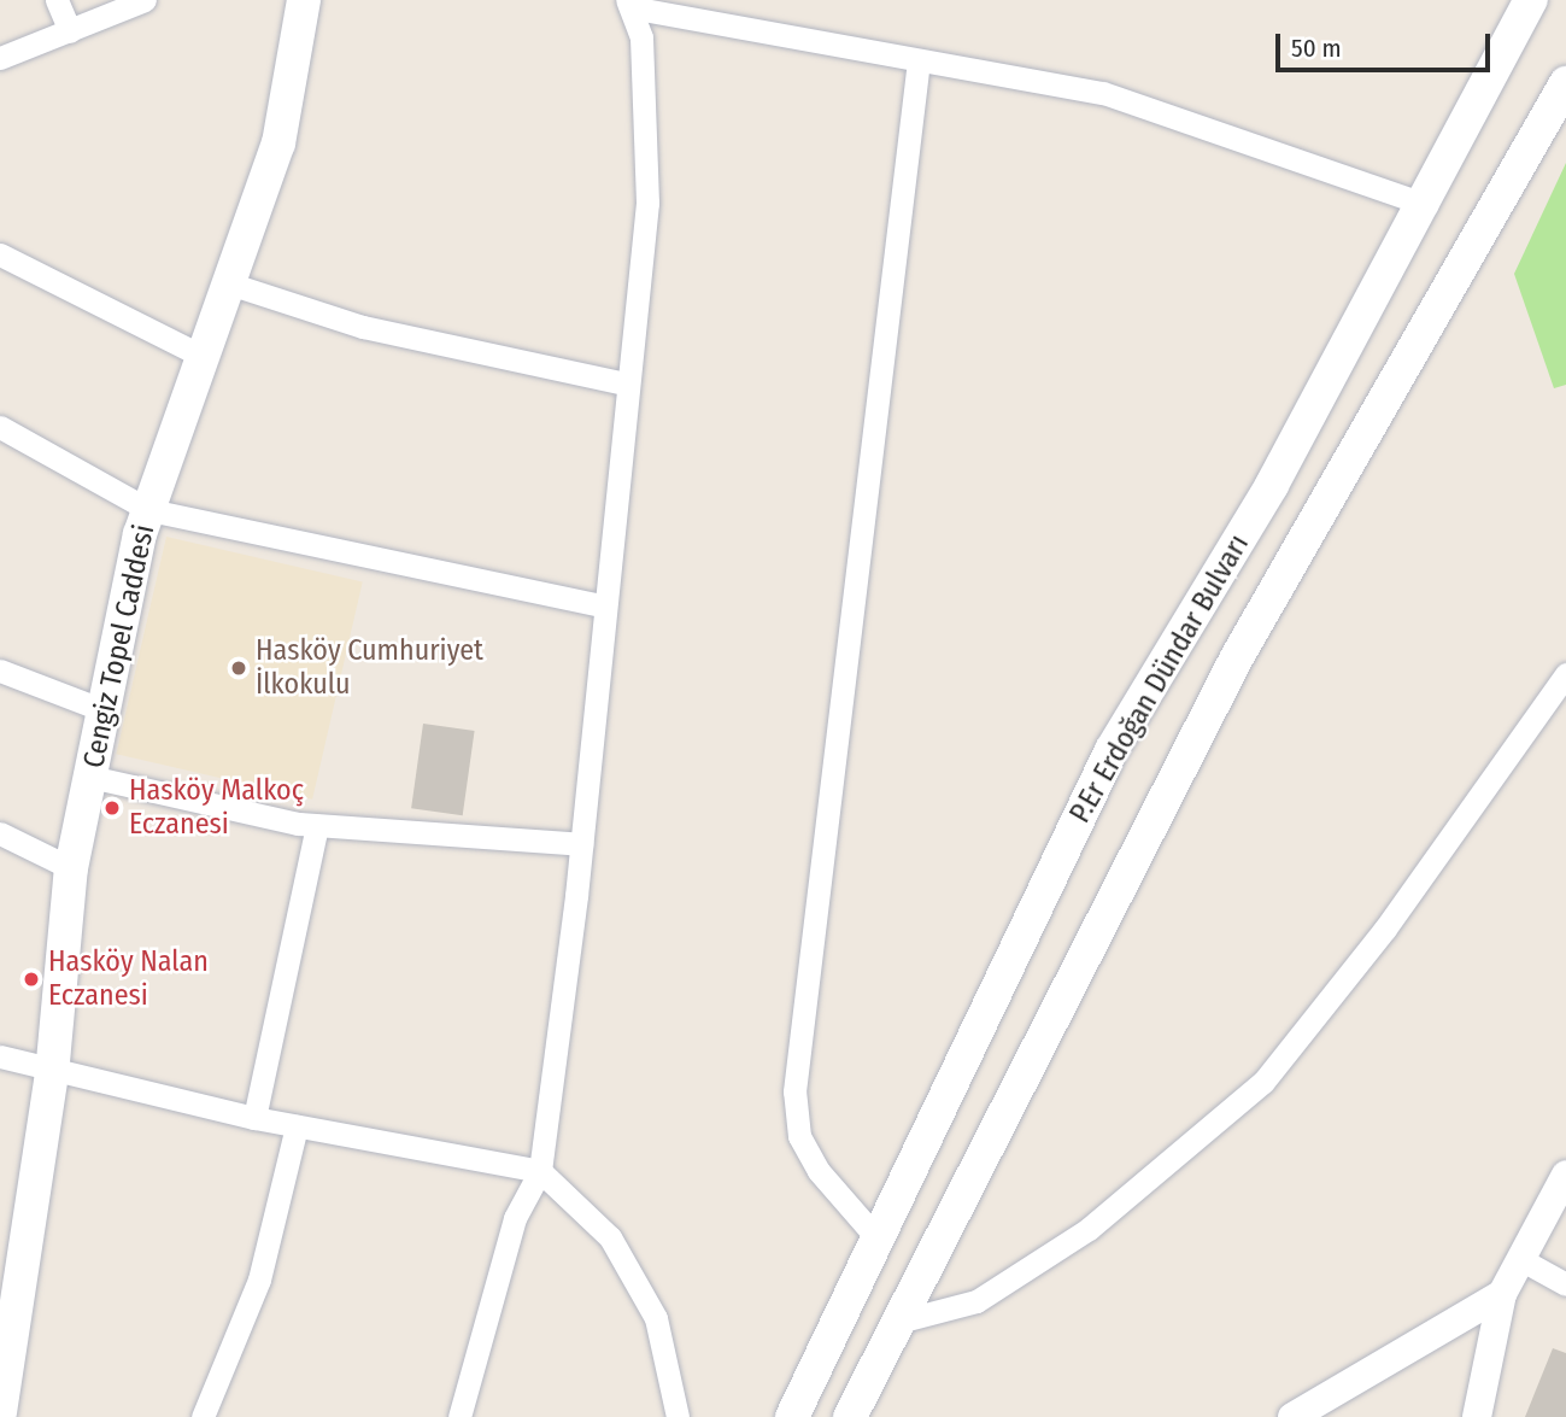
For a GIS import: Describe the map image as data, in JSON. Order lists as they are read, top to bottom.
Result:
{
  "streets": {
    "main road": ["Cengiz Topel Caddesi", "P.Er Erdoğan Dündar Bulvarı"]
  },
  "places": ["Hasköy Cumhuriyet İlkokulu", "Hasköy Malkoç Eczanesi", "Hasköy Nalan Eczanesi"],
  "scale_bar": "50 m"
}
